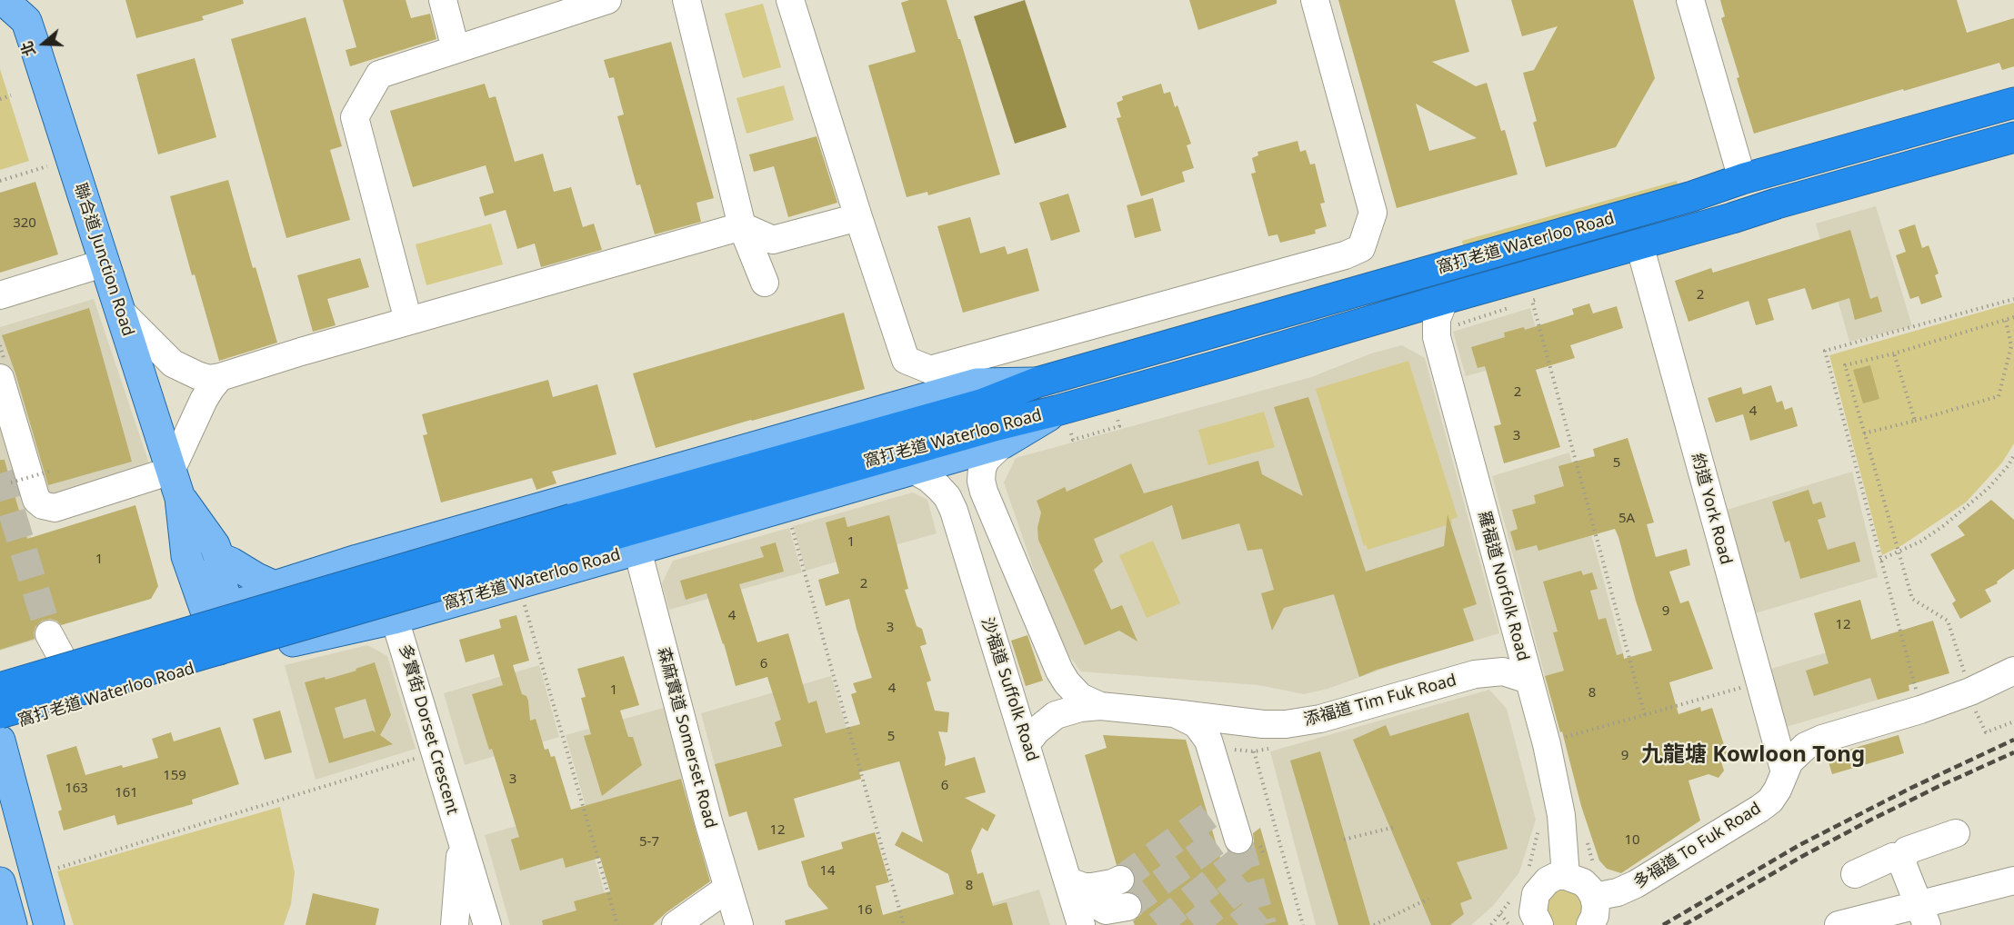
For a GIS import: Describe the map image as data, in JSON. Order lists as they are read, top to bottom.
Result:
{
  "streets": {
    "highway": ["窩打老道 Waterloo Road"],
    "main road": ["聯合道 Junction Road"],
    "street": [
      "約道 York Road",
      "羅福道 Norfolk Road",
      "沙福道 Suffolk Road",
      "添福道 Tim Fuk Road",
      "多實街 Dorset Crescent",
      "森麻實道 Somerset Road",
      "多福道 To Fuk Road"
    ]
  },
  "crossings": [
    ["窩打老道 Waterloo Road", "聯合道 Junction Road"],
    ["窩打老道 Waterloo Road", "約道 York Road"],
    ["窩打老道 Waterloo Road", "羅福道 Norfolk Road"],
    ["窩打老道 Waterloo Road", "沙福道 Suffolk Road"],
    ["窩打老道 Waterloo Road", "添福道 Tim Fuk Road"],
    ["窩打老道 Waterloo Road", "多實街 Dorset Crescent"],
    ["窩打老道 Waterloo Road", "森麻實道 Somerset Road"],
    ["約道 York Road", "多福道 To Fuk Road"],
    ["羅福道 Norfolk Road", "添福道 Tim Fuk Road"],
    ["沙福道 Suffolk Road", "添福道 Tim Fuk Road"]
  ],
  "districts": ["九龍塘 Kowloon Tong"],
  "house_numbers": [
    "320",
    "2",
    "2",
    "4",
    "3",
    "5",
    "5A",
    "1",
    "1",
    "2",
    "9",
    "4",
    "12",
    "3",
    "6",
    "4",
    "1",
    "8",
    "5",
    "9",
    "159",
    "3",
    "6",
    "163",
    "161",
    "12",
    "10",
    "5-7",
    "14",
    "8",
    "16"
  ],
  "north": "left"
}
